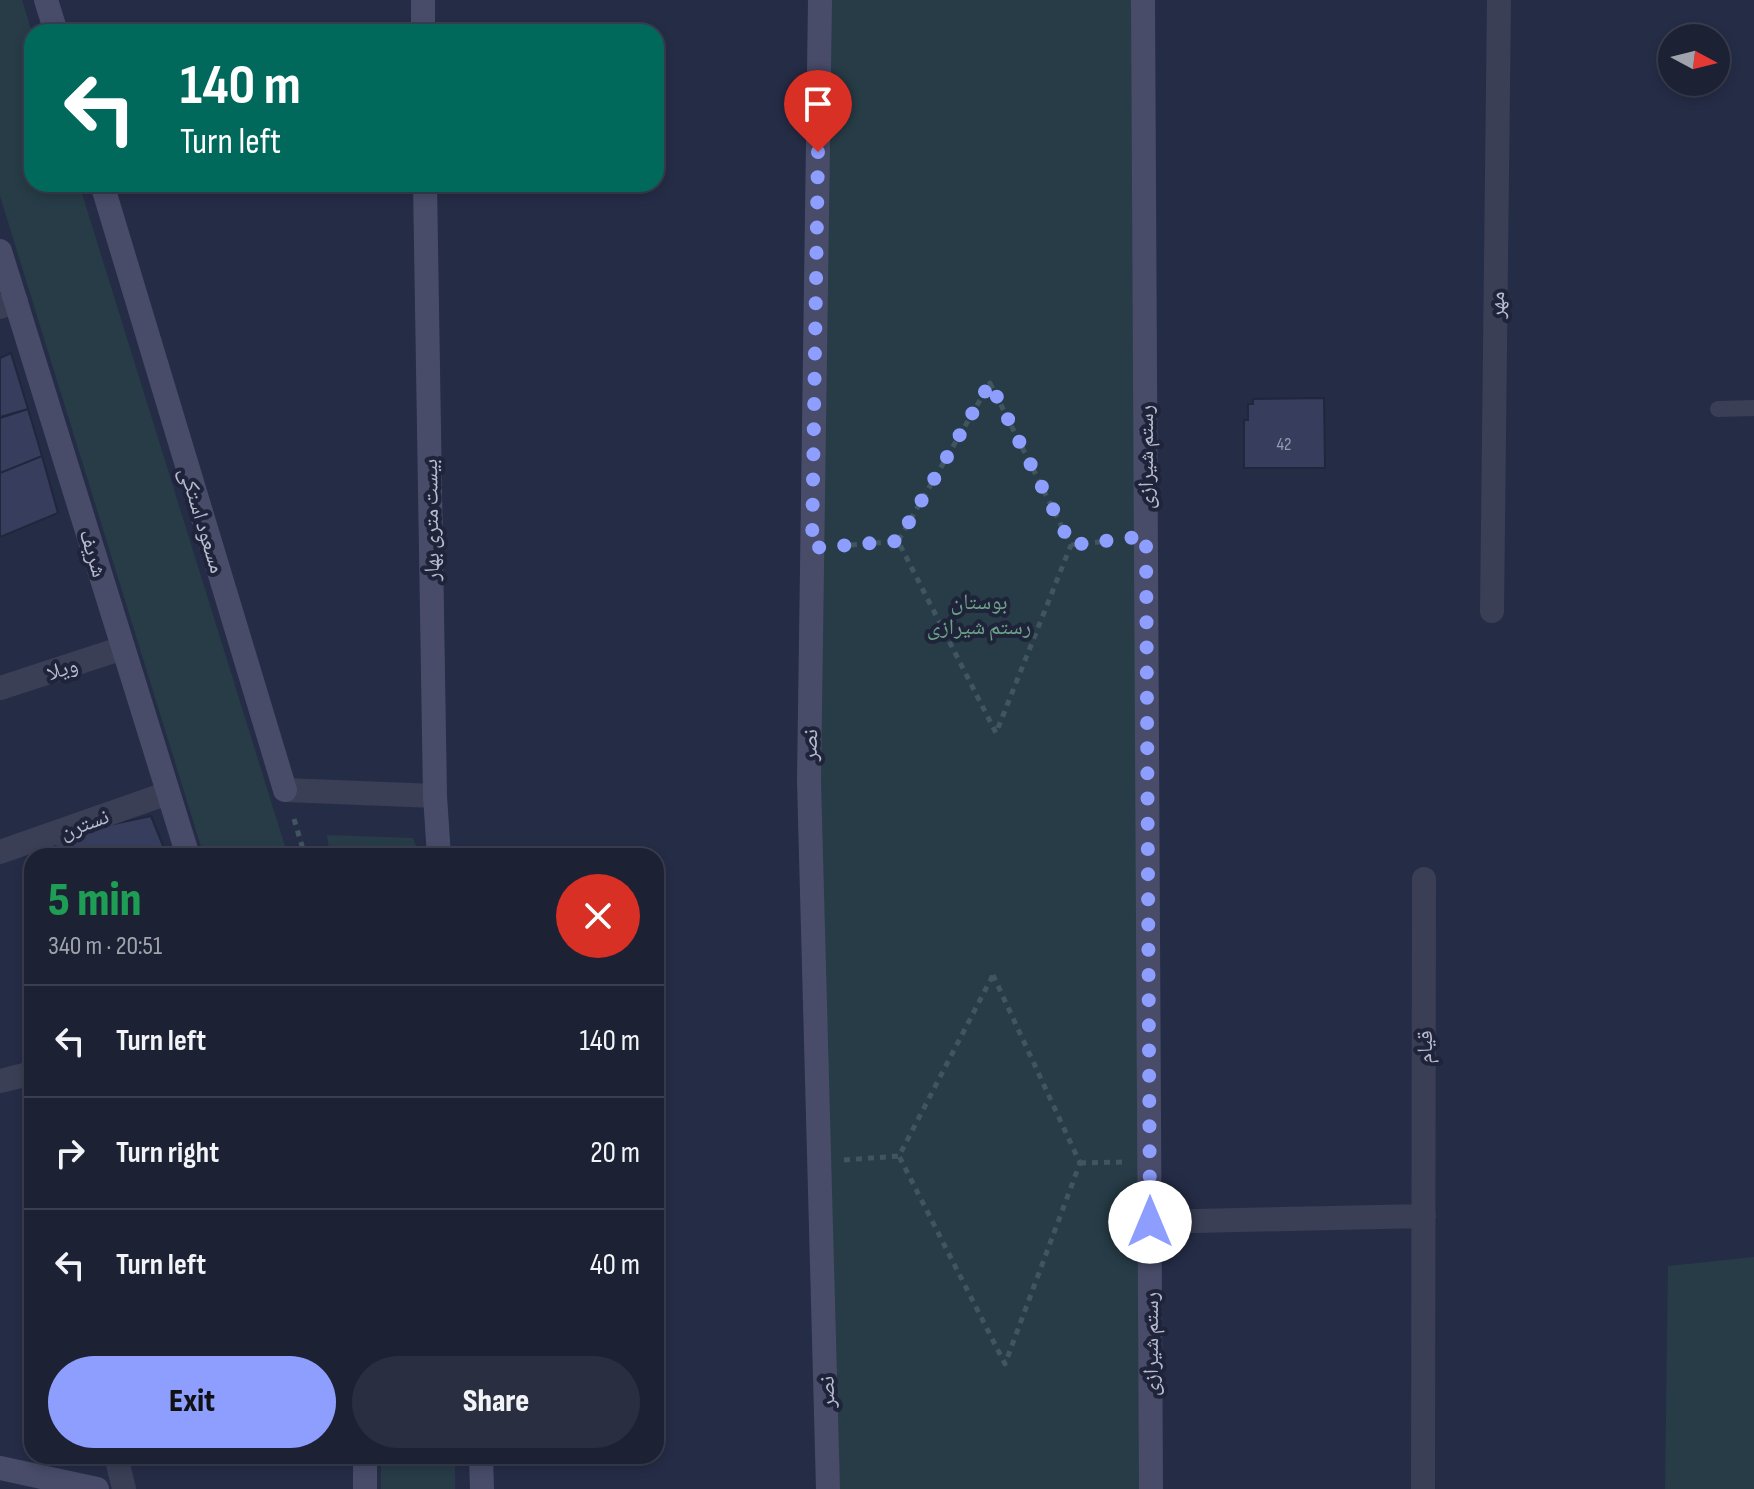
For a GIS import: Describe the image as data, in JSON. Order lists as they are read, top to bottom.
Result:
{
  "streets": {
    "street": [
      "مهر",
      "رستم شیرازی",
      "مسعود استکی",
      "بیست متری بهار",
      "شریف",
      "ویلا",
      "نصر",
      "نسترن",
      "قیام"
    ]
  },
  "crossings": [
    ["شریف", "ویلا"],
    ["شریف", "نسترن"]
  ],
  "parks": ["بوستان رستم شیرازی"],
  "house_numbers": ["42"],
  "north": "right",
  "page": {
    "turn": ["140 m", "Turn left"],
    "heading": ["5 min", "340 m · 20:51"],
    "list": [
      {
        "name": "Turn left",
        "value": "140 m"
      },
      {
        "name": "Turn right",
        "value": "20 m"
      },
      {
        "name": "Turn left",
        "value": "40 m"
      }
    ],
    "buttons": ["Exit", "Share"]
  }
}
